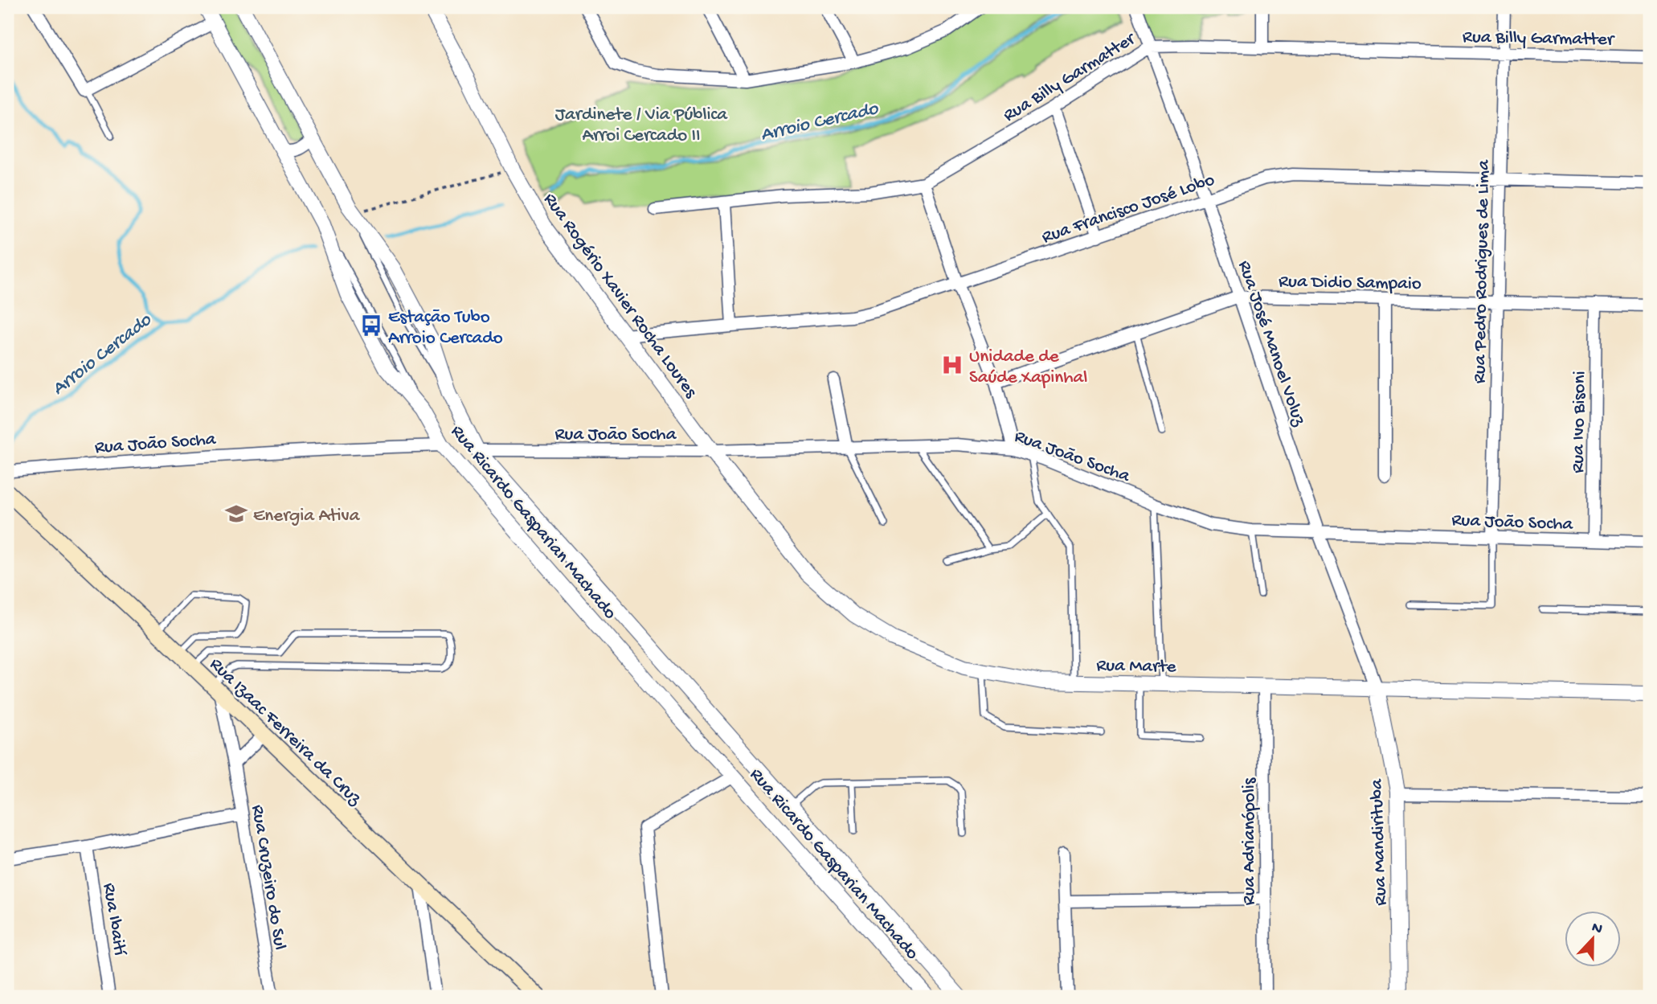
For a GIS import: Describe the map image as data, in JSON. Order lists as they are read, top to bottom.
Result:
{
  "streets": {
    "main road": ["Rua Izaac Ferreira da Cruz"],
    "street": [
      "Rua Billy Garmatter",
      "Rua Francisco José Lobo",
      "Rua Pedro Rodrigues de Lima",
      "Rua Didio Sampaio",
      "Rua Rogério Xavier Rocha Loures",
      "Rua José Manoel Voluz",
      "Rua Ivo Bisoni",
      "Rua João Socha",
      "Rua Ricardo Gasparian Machado",
      "Rua Marte",
      "Rua Adrianópolis",
      "Rua Mandirituba",
      "Rua Cruzeiro do Sul",
      "Rua Ibaití"
    ]
  },
  "crossings": [
    ["Rua Billy Garmatter", "Rua Pedro Rodrigues de Lima"],
    ["Rua Billy Garmatter", "Rua José Manoel Voluz"],
    ["Rua Francisco José Lobo", "Rua Pedro Rodrigues de Lima"],
    ["Rua Francisco José Lobo", "Rua Rogério Xavier Rocha Loures"],
    ["Rua Francisco José Lobo", "Rua José Manoel Voluz"],
    ["Rua Pedro Rodrigues de Lima", "Rua Didio Sampaio"],
    ["Rua Pedro Rodrigues de Lima", "Rua João Socha"],
    ["Rua Didio Sampaio", "Rua José Manoel Voluz"],
    ["Rua Didio Sampaio", "Rua Ivo Bisoni"],
    ["Rua Rogério Xavier Rocha Loures", "Rua João Socha"],
    ["Rua Rogério Xavier Rocha Loures", "Rua Marte"],
    ["Rua José Manoel Voluz", "Rua João Socha"],
    ["Rua José Manoel Voluz", "Rua Marte"],
    ["Rua José Manoel Voluz", "Rua Mandirituba"],
    ["Rua Ivo Bisoni", "Rua João Socha"],
    ["Rua João Socha", "Rua Ricardo Gasparian Machado"],
    ["Rua João Socha", "Rua Marte"],
    ["Rua Marte", "Rua Adrianópolis"],
    ["Rua Marte", "Rua Mandirituba"],
    ["Rua Izaac Ferreira da Cruz", "Rua Cruzeiro do Sul"]
  ],
  "water": ["Arroio Cercado"],
  "parks": ["Jardinete / Via Pública Arroi Cercado II"],
  "places": {
    "bus stop": ["Estação Tubo Arroio Cercado"],
    "hospital": ["Unidade de Saúde Xapinhal"],
    "school or university": ["Energia Ativa"]
  },
  "north": "top"
}
